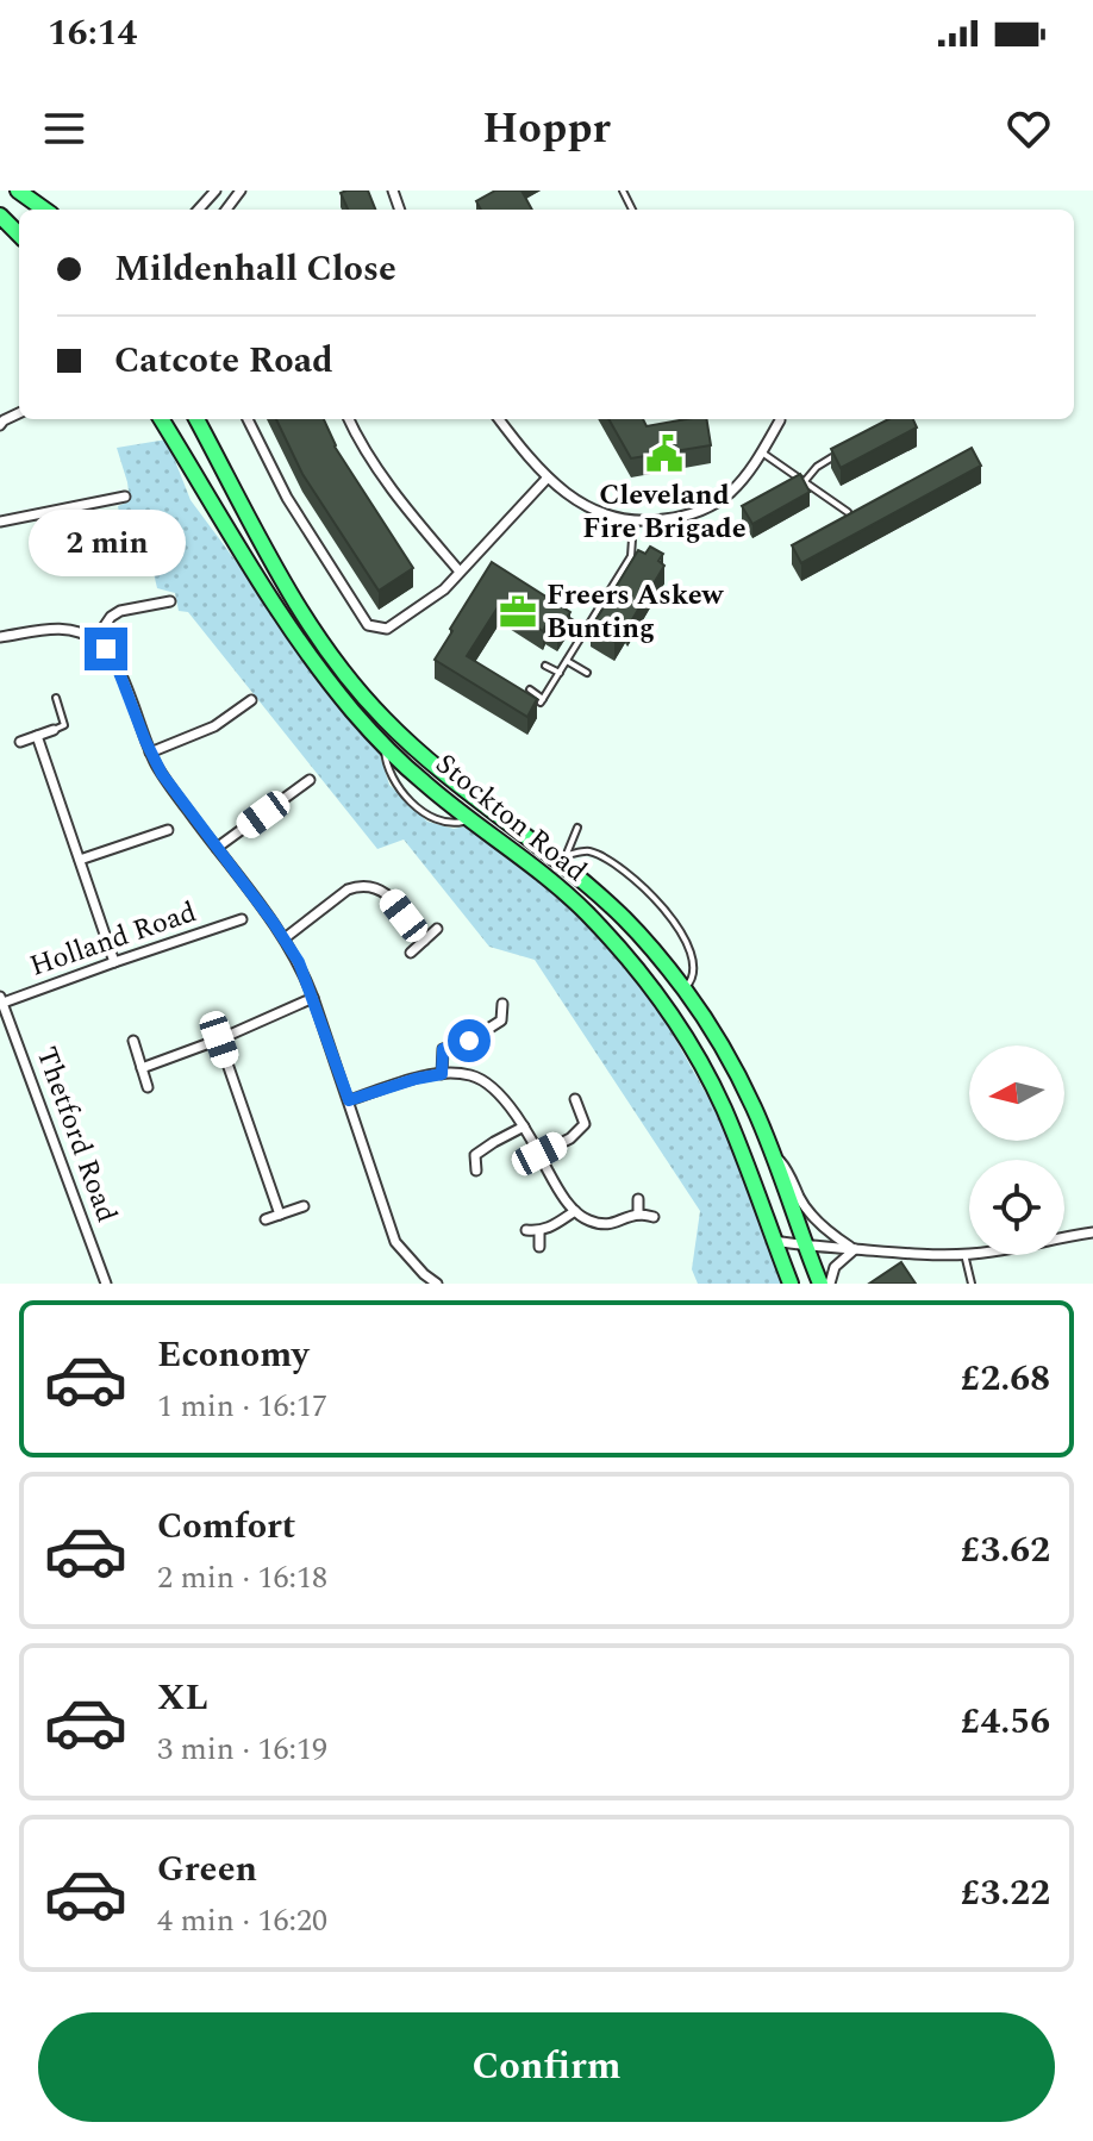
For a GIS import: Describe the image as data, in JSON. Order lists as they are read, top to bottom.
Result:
{
  "streets": {
    "highway": ["Stockton Road"],
    "street": ["Holland Road", "Thetford Road"]
  },
  "crossings": [
    ["Holland Road", "Thetford Road"]
  ],
  "places": {
    "public building": ["Cleveland Fire Brigade"],
    "office": ["Freers Askew Bunting"]
  },
  "north": "left",
  "page": {
    "status": "16:14",
    "header": "Hoppr",
    "banner": ["Mildenhall Close", "Catcote Road"],
    "bubble": "2 min",
    "list": [
      {
        "name": "Economy",
        "note": "1 min · 16:17",
        "value": "£2.68"
      },
      {
        "name": "Comfort",
        "note": "2 min · 16:18",
        "value": "£3.62"
      },
      {
        "name": "XL",
        "note": "3 min · 16:19",
        "value": "£4.56"
      },
      {
        "name": "Green",
        "note": "4 min · 16:20",
        "value": "£3.22"
      }
    ],
    "buttons": "Confirm"
  }
}
